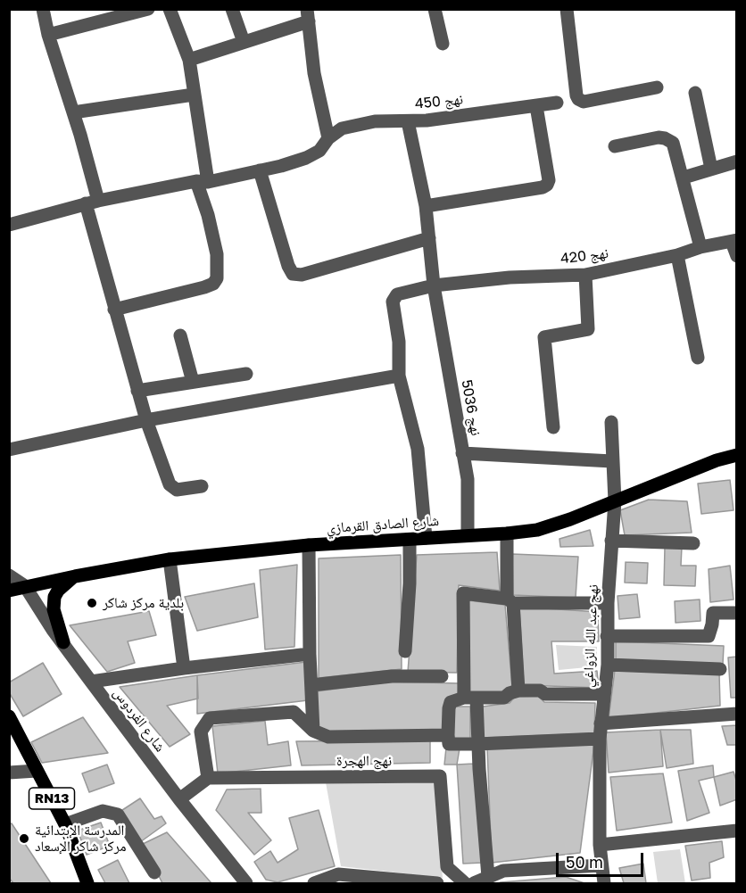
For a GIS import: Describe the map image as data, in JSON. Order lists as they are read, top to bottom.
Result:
{
  "streets": {
    "main road": ["شارع الصادق القرمازي", "RN13"],
    "street": [
      "نهج 450",
      "نهج 420",
      "نهج 5036",
      "نهج عبد الله الزواغي",
      "شارع الفردوس",
      "نهج الهجرة"
    ]
  },
  "crossings": [
    ["نهج 450", "نهج 5036"],
    ["نهج 420", "نهج 5036"],
    ["نهج 5036", "شارع الصادق القرمازي"],
    ["شارع الصادق القرمازي", "نهج عبد الله الزواغي"],
    ["شارع الصادق القرمازي", "شارع الفردوس"]
  ],
  "places": ["بلدية مركز شاكر", "المدرسة الإبتدائية مركز شاكر الإسعاد"],
  "scale_bar": "50 m"
}
